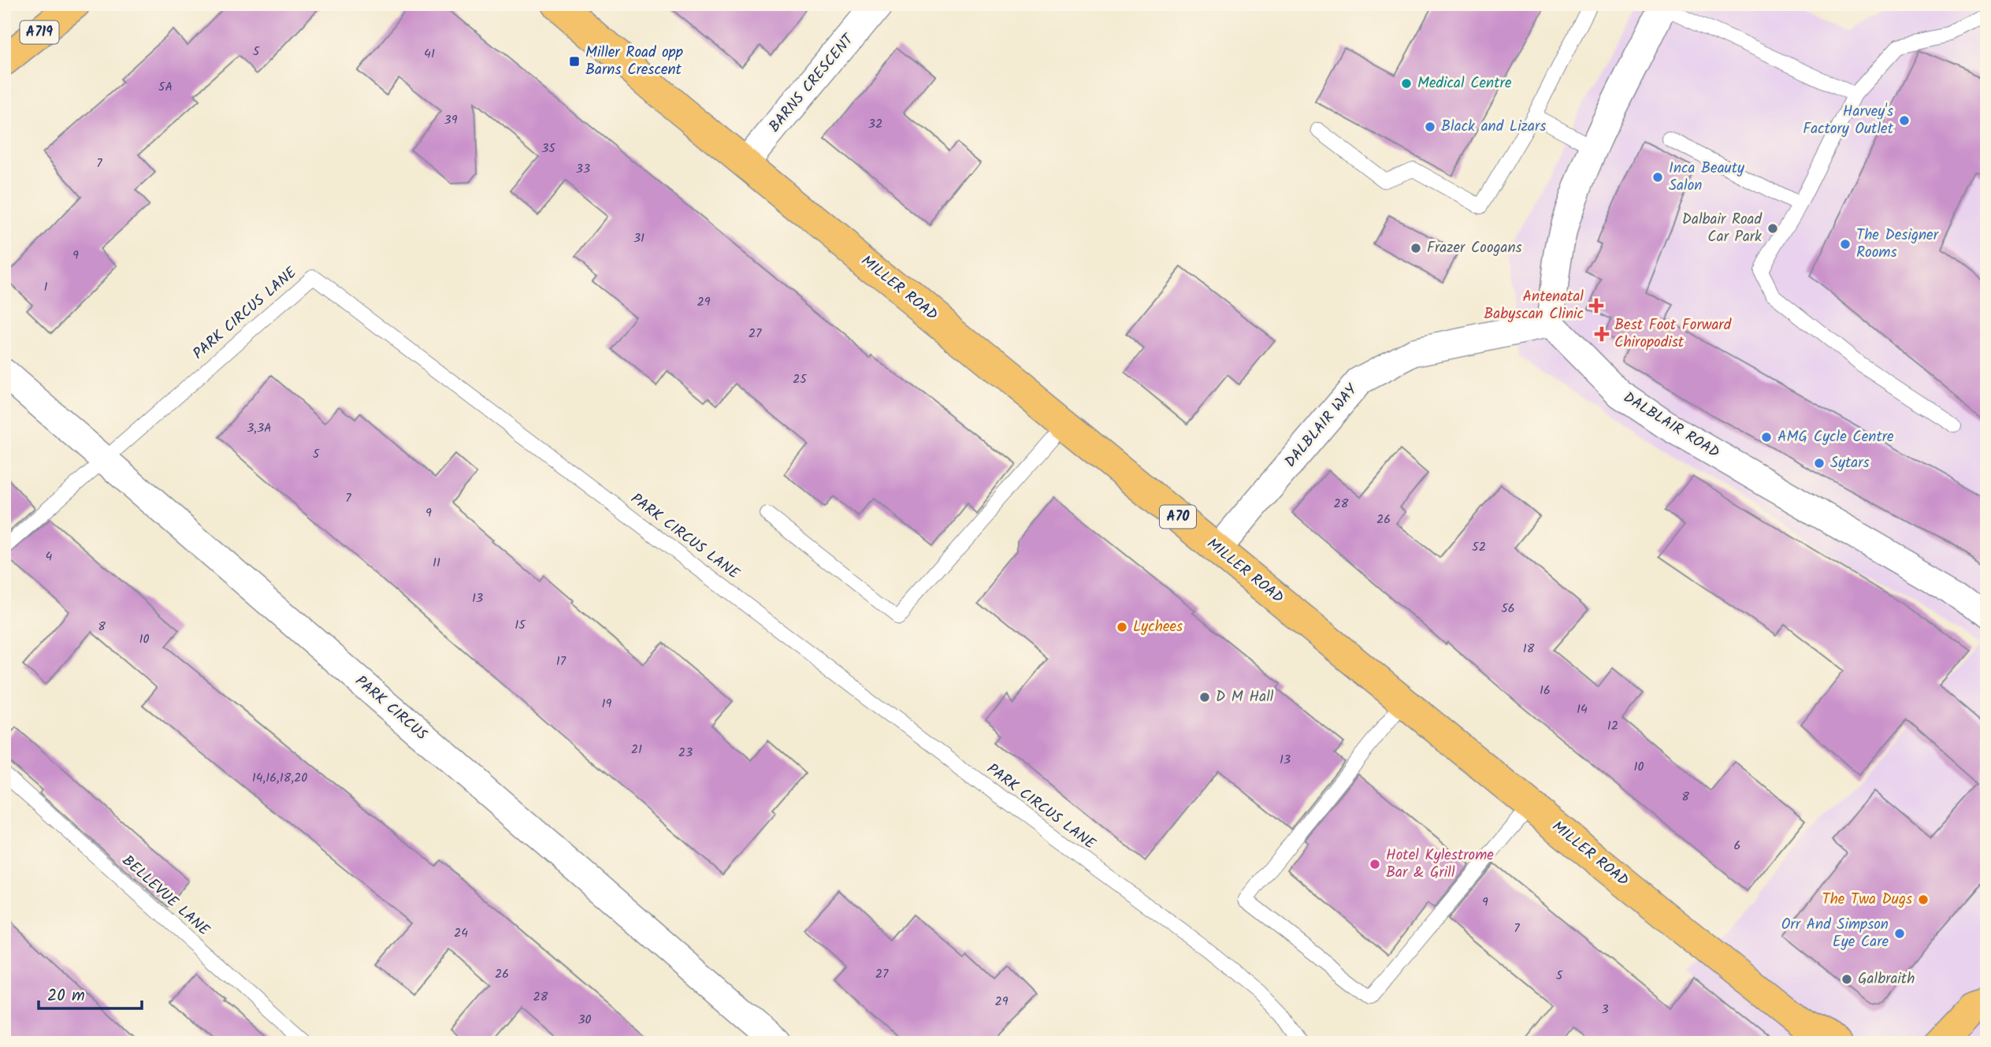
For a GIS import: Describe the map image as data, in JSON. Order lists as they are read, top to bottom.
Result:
{
  "streets": {
    "main road": ["A719", "MILLER ROAD", "A70"],
    "street": [
      "BARNS CRESCENT",
      "DALBLAIR ROAD",
      "DALBLAIR WAY",
      "PARK CIRCUS"
    ],
    "lane": ["PARK CIRCUS LANE", "BELLEVUE LANE"]
  },
  "crossings": [
    ["BARNS CRESCENT", "MILLER ROAD"],
    ["MILLER ROAD", "DALBLAIR WAY"],
    ["PARK CIRCUS LANE", "PARK CIRCUS"],
    ["DALBLAIR ROAD", "DALBLAIR WAY"]
  ],
  "places": {
    "transit": ["Miller Road opp Barns Crescent"],
    "other": [
      "Medical Centre",
      "Harvey's Factory Outlet",
      "Black and Lizars",
      "Inca Beauty Salon",
      "Dalbair Road Car Park",
      "The Designer Rooms",
      "Frazer Coogans",
      "AMG Cycle Centre",
      "Sytars",
      "Lychees",
      "D M Hall",
      "Hotel Kylestrome Bar & Grill",
      "The Twa Dugs",
      "Orr And Simpson Eye Care",
      "Galbraith"
    ],
    "health": ["Antenatal Babyscan Clinic", "Best Foot Forward Chiropodist"]
  },
  "house_numbers": [
    "5",
    "41",
    "5A",
    "39",
    "32",
    "35",
    "7",
    "33",
    "31",
    "9",
    "1",
    "29",
    "27",
    "25",
    "3,3A",
    "5",
    "7",
    "28",
    "9",
    "26",
    "52",
    "4",
    "11",
    "13",
    "56",
    "15",
    "8",
    "10",
    "18",
    "17",
    "16",
    "19",
    "14",
    "12",
    "21",
    "23",
    "13",
    "10",
    "14,16,18,20",
    "8",
    "6",
    "9",
    "7",
    "24",
    "26",
    "27",
    "5",
    "28",
    "29",
    "3",
    "30"
  ],
  "scale_bar": "20 m"
}
